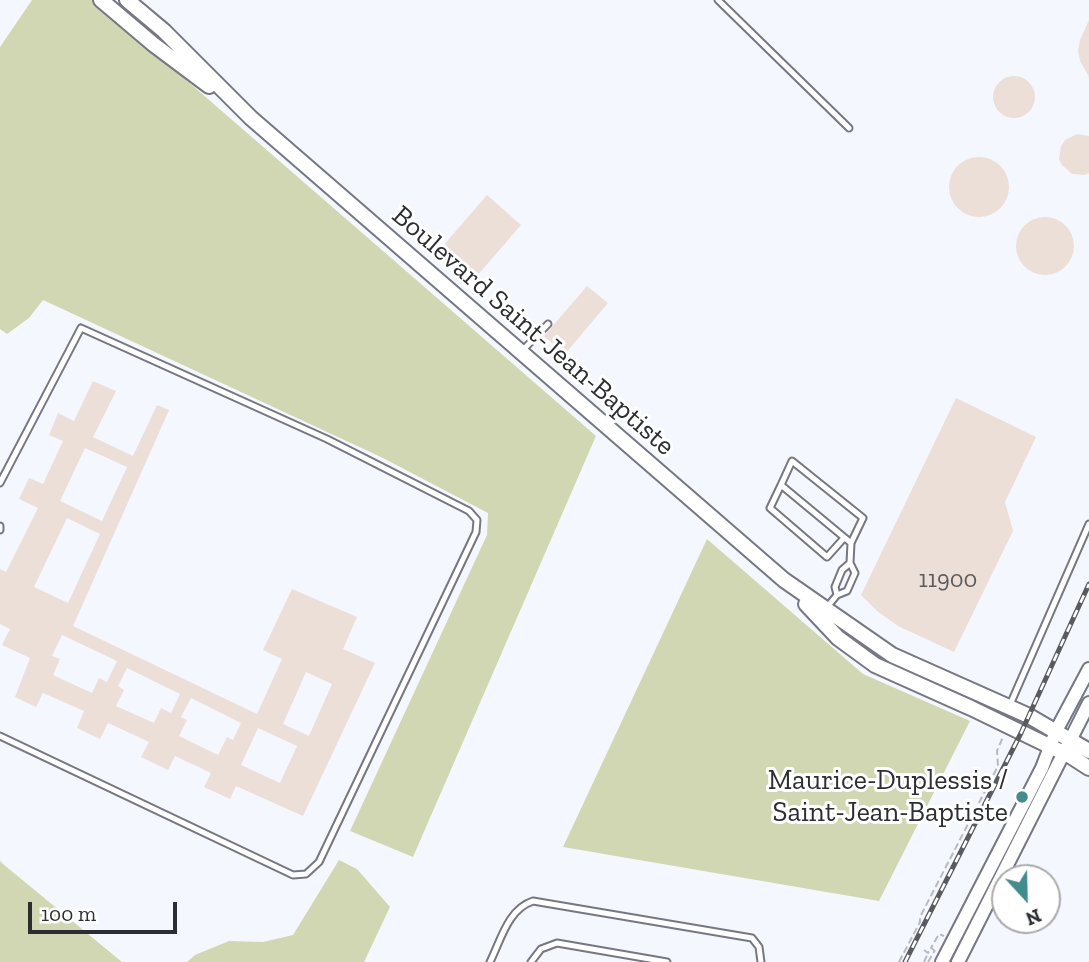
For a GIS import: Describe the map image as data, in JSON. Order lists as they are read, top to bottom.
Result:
{
  "streets": {
    "main road": ["Boulevard Saint-Jean-Baptiste"]
  },
  "places": ["Maurice-Duplessis / Saint-Jean-Baptiste"],
  "house_numbers": ["11900"],
  "scale_bar": "100 m",
  "north": "bottom"
}
